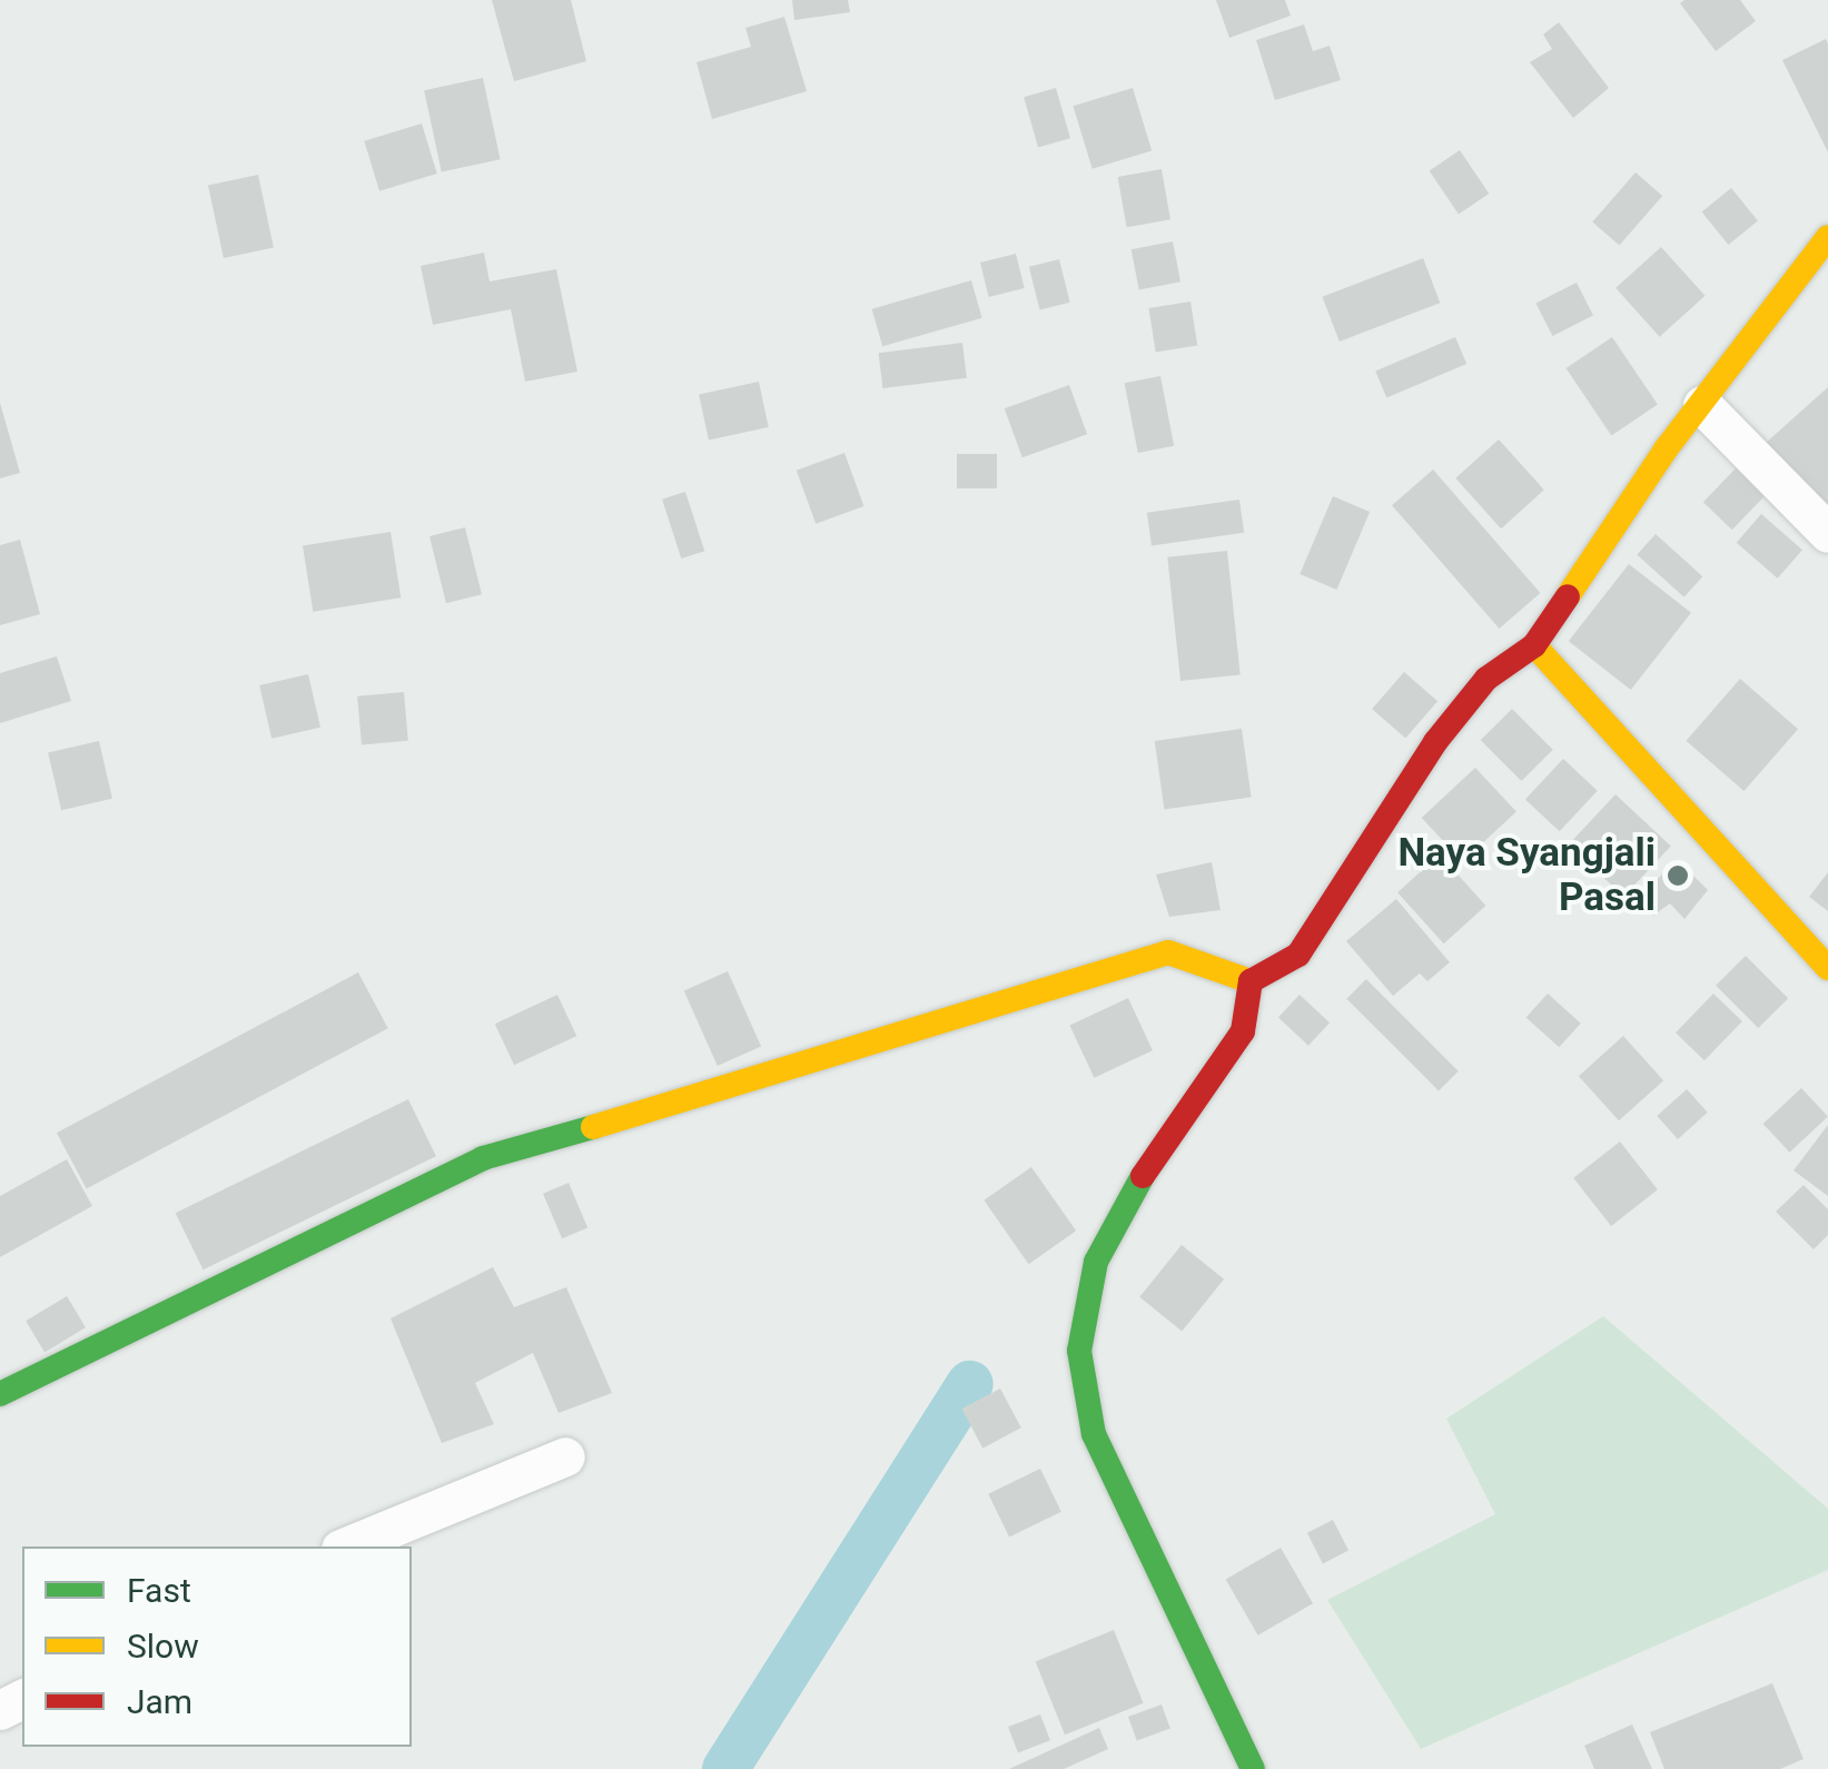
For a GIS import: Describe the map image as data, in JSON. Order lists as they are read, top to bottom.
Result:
{
  "places": ["Naya Syangjali Pasal"],
  "legend": ["Fast", "Slow", "Jam"]
}
